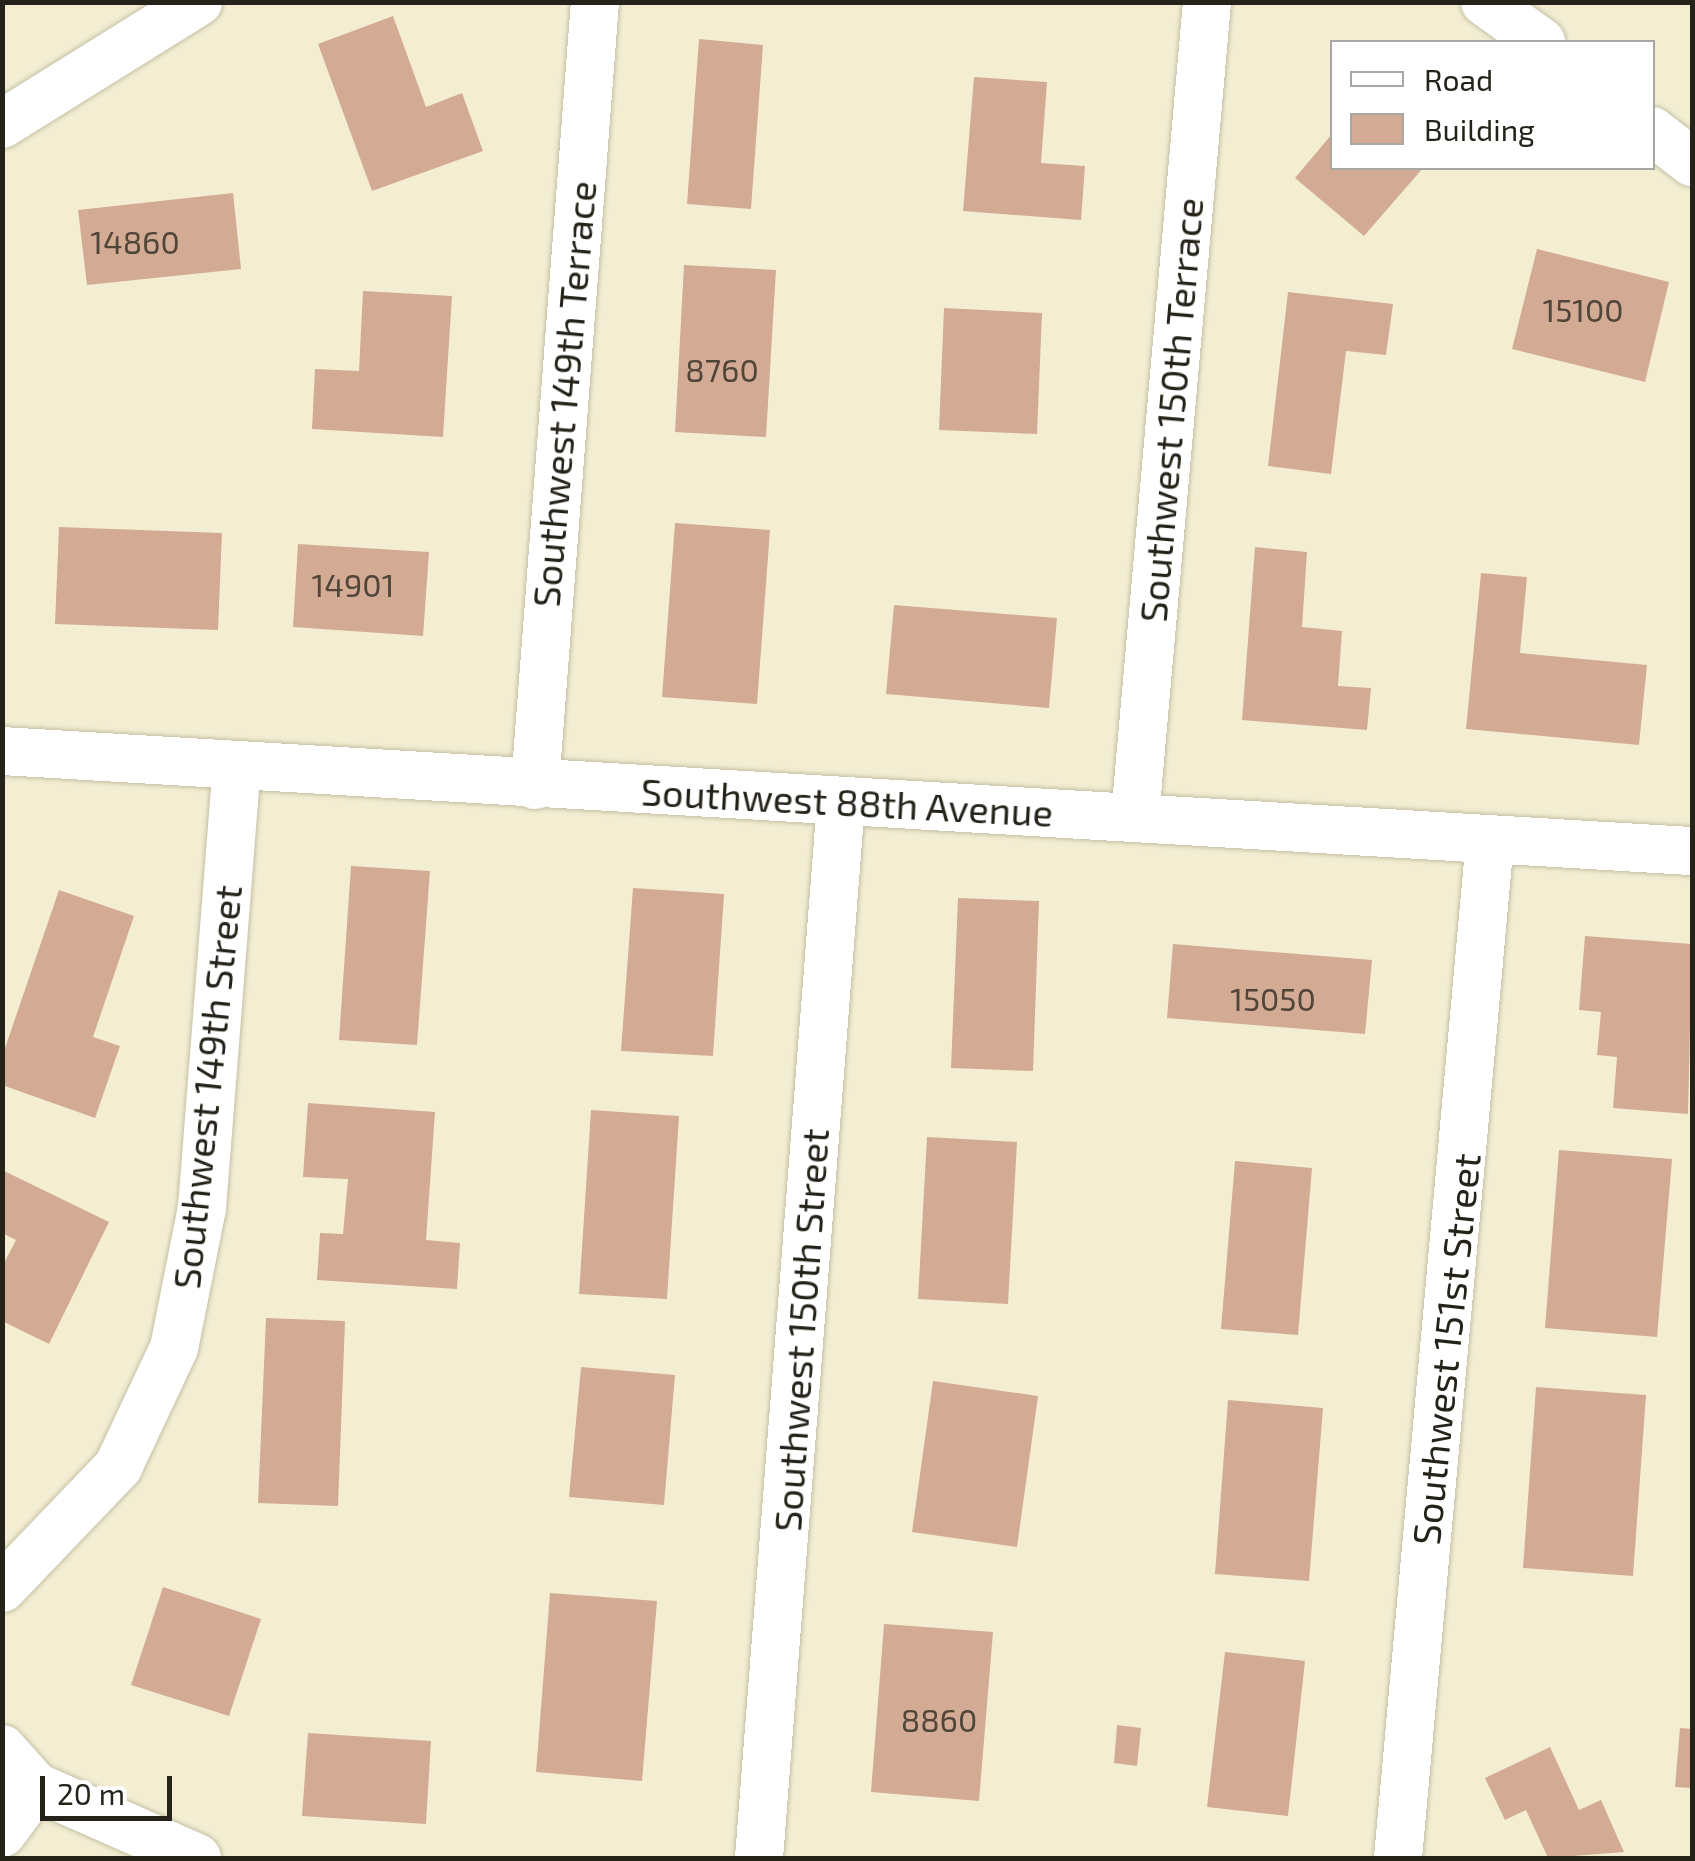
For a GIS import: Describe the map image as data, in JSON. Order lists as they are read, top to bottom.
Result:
{
  "streets": {
    "street": [
      "Southwest 149th Terrace",
      "Southwest 150th Terrace",
      "Southwest 88th Avenue",
      "Southwest 149th Street",
      "Southwest 150th Street",
      "Southwest 151st Street"
    ]
  },
  "crossings": [
    ["Southwest 149th Terrace", "Southwest 88th Avenue"],
    ["Southwest 150th Terrace", "Southwest 88th Avenue"],
    ["Southwest 88th Avenue", "Southwest 149th Street"],
    ["Southwest 88th Avenue", "Southwest 150th Street"],
    ["Southwest 88th Avenue", "Southwest 151st Street"]
  ],
  "house_numbers": [
    "14860",
    "15100",
    "8760",
    "14901",
    "15050",
    "8860"
  ],
  "legend": ["Road", "Building"],
  "scale_bar": "20 m"
}
